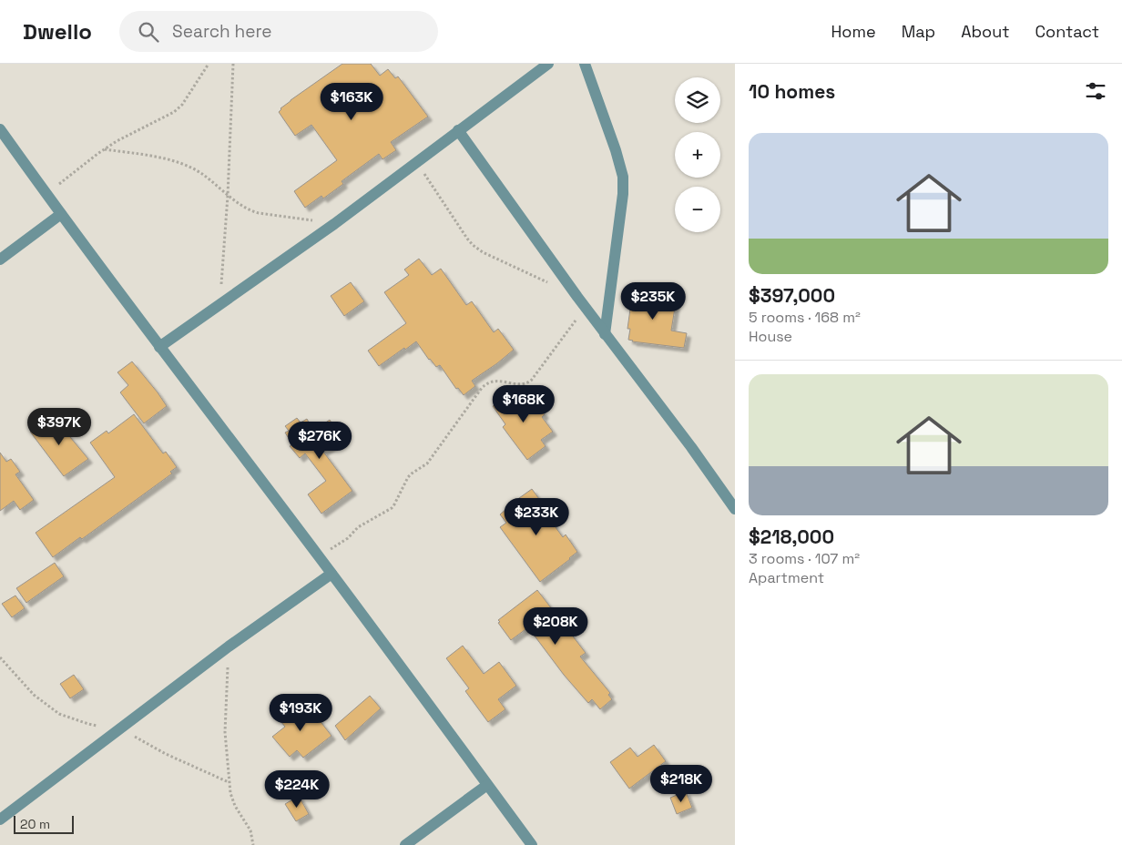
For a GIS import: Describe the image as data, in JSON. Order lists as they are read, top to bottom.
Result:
{
  "scale_bar": "20 m",
  "page": {
    "header": "Dwello",
    "search": "Search here",
    "nav": [
      "Home",
      "Map",
      "About",
      "Contact"
    ],
    "heading": "10 homes",
    "map_buttons": ["+", "−"],
    "price": [
      "$163K",
      "$235K",
      "$168K",
      "$397K",
      "$276K",
      "$233K",
      "$208K",
      "$193K",
      "$218K",
      "$224K"
    ],
    "list": [
      {
        "name": "$397,000",
        "note": "5 rooms · 168 m² · House"
      },
      {
        "name": "$218,000",
        "note": "3 rooms · 107 m² · Apartment"
      }
    ],
    "scale": "20 m"
  }
}
